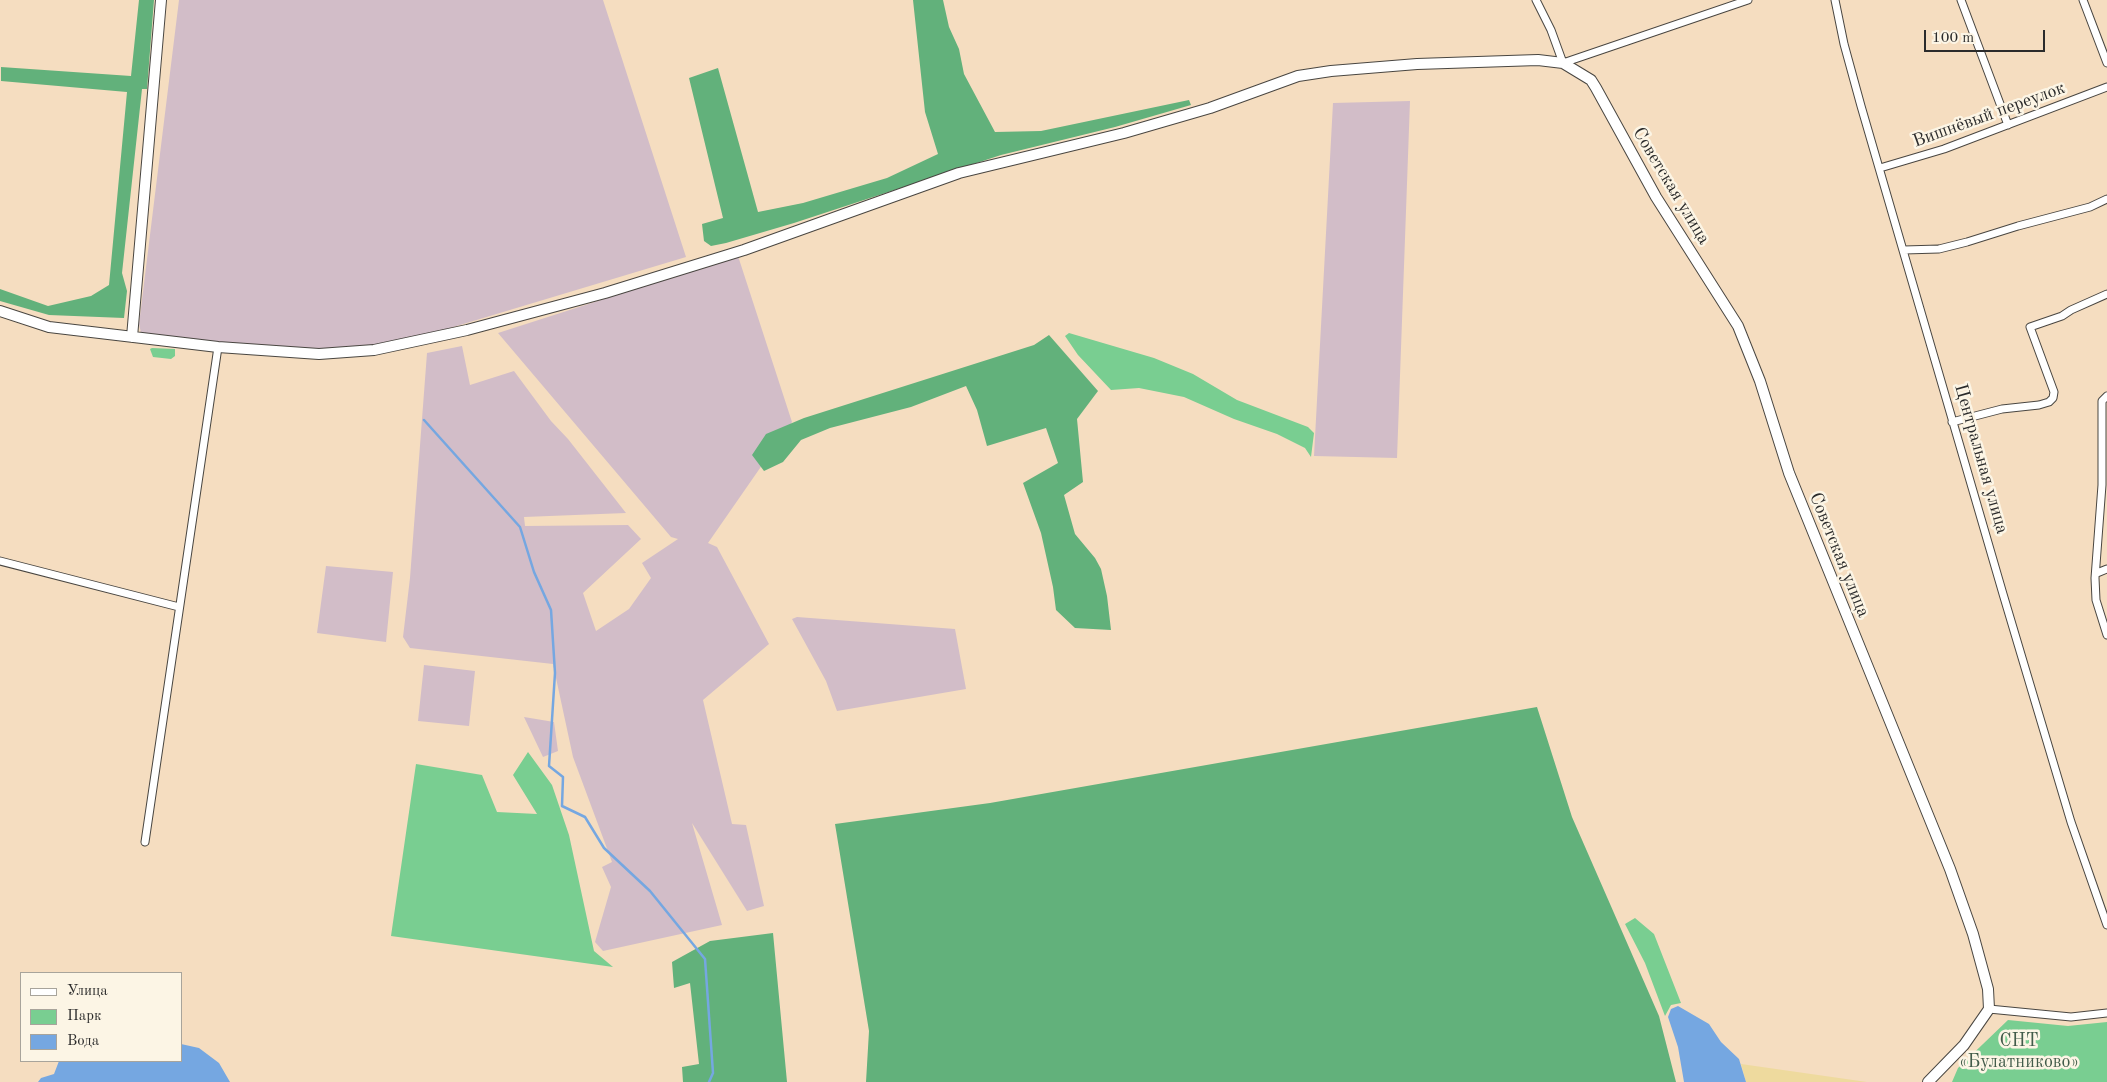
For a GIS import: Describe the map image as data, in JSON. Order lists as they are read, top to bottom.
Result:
{
  "streets": {
    "street": ["Вишнёвый переулок", "Советская улица", "Центральная улица"]
  },
  "crossings": [
    ["Вишнёвый переулок", "Центральная улица"]
  ],
  "parks": ["СНТ «Булатниково»"],
  "legend": ["Улица", "Парк", "Вода"],
  "scale_bar": "100 m"
}
